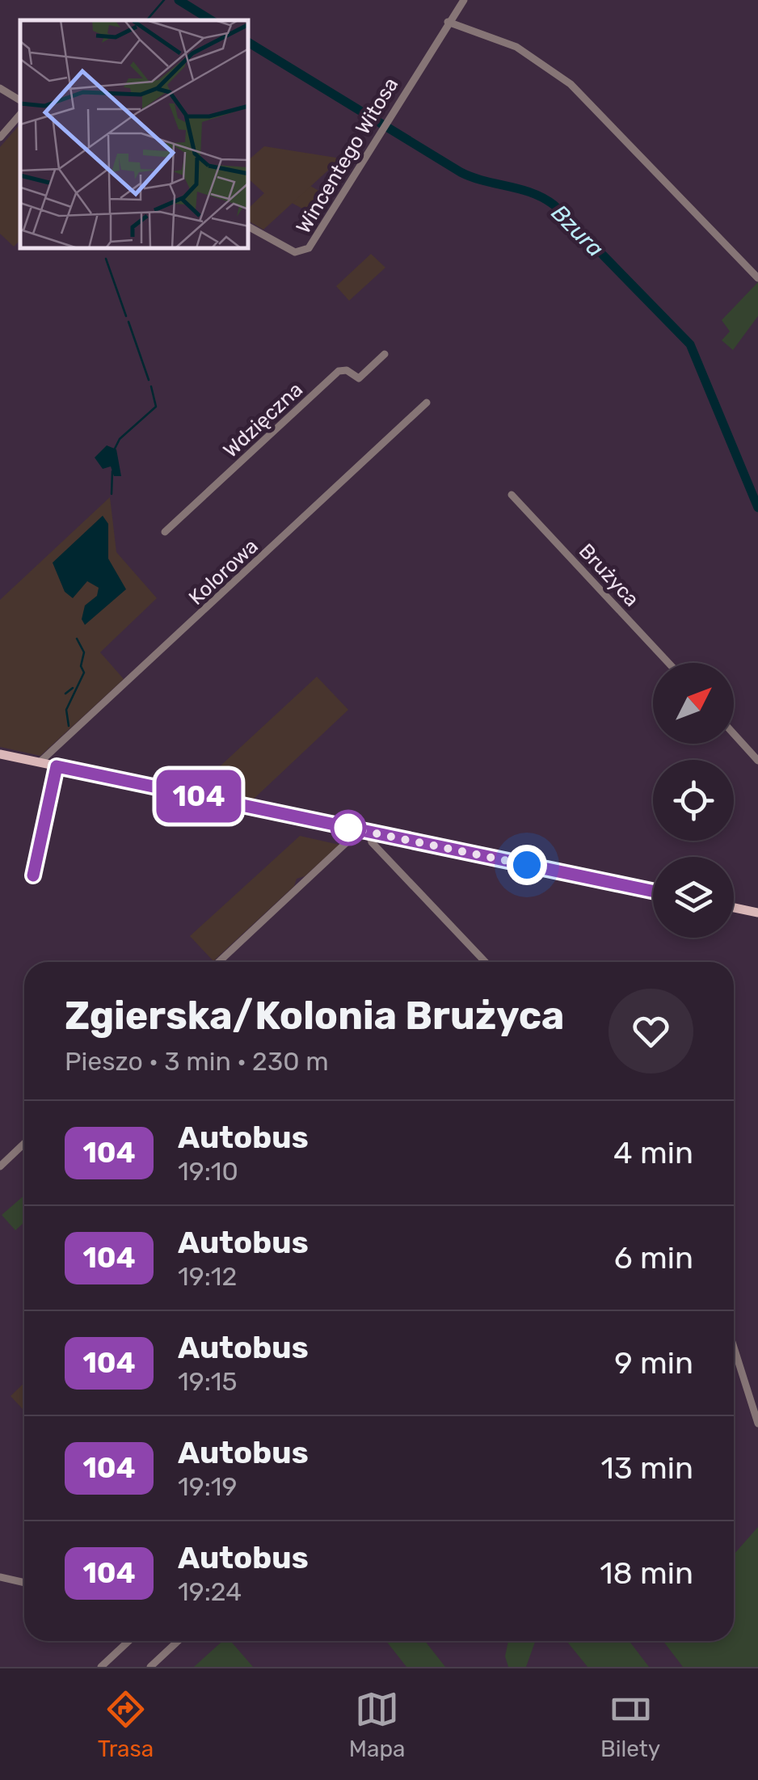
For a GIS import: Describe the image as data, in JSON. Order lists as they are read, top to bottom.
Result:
{
  "streets": {
    "street": [
      "Wincentego Witosa",
      "Wdzięczna",
      "Kolorowa",
      "Brużyca"
    ]
  },
  "water": ["Bzura"],
  "lines": ["bus line 104"],
  "north": "top right",
  "page": {
    "on_map": "104",
    "heading": ["Zgierska/Kolonia Brużyca", "Pieszo · 3 min · 230 m"],
    "list": [
      {
        "mark": "104",
        "name": "Autobus",
        "note": "19:10",
        "value": "4 min"
      },
      {
        "mark": "104",
        "name": "Autobus",
        "note": "19:12",
        "value": "6 min"
      },
      {
        "mark": "104",
        "name": "Autobus",
        "note": "19:15",
        "value": "9 min"
      },
      {
        "mark": "104",
        "name": "Autobus",
        "note": "19:19",
        "value": "13 min"
      },
      {
        "mark": "104",
        "name": "Autobus",
        "note": "19:24",
        "value": "18 min"
      }
    ],
    "tabs": ["Trasa", "Mapa", "Bilety"]
  }
}
